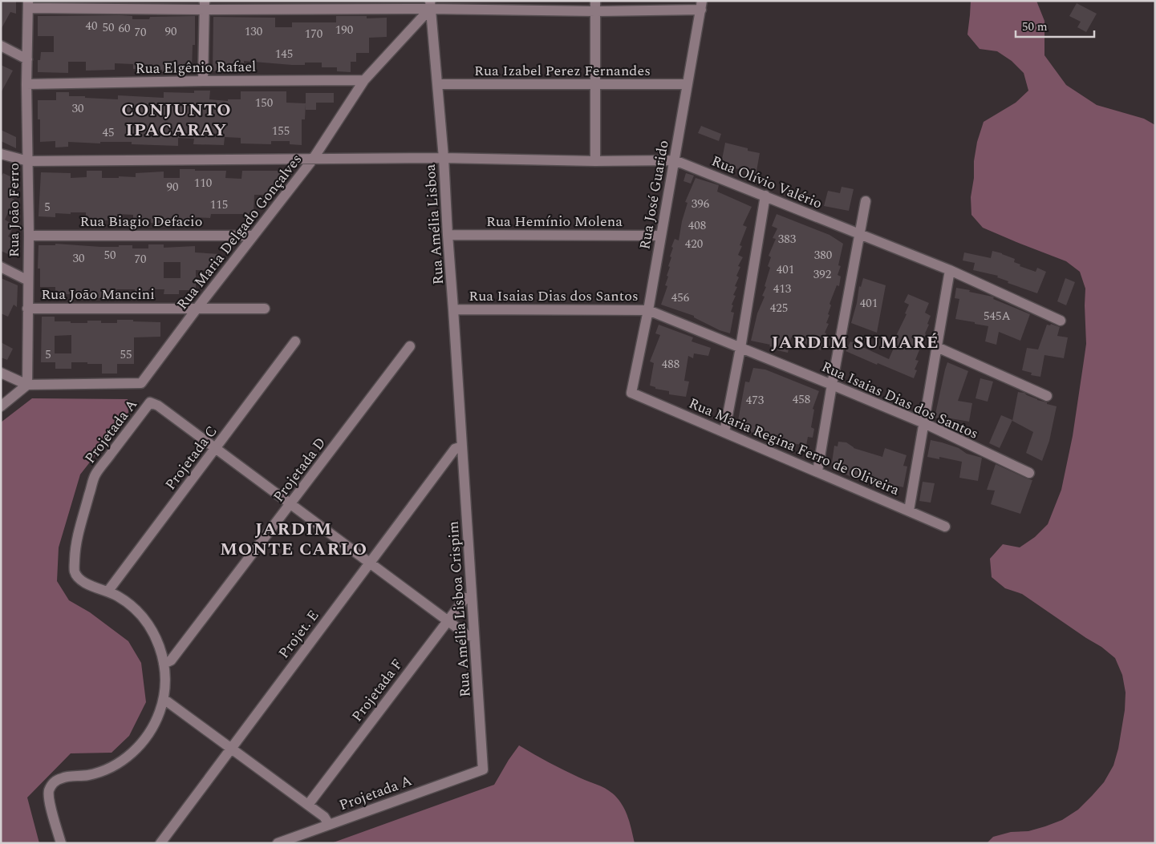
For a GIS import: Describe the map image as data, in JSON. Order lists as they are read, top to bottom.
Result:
{
  "streets": {
    "street": [
      "Rua Elgênio Rafael",
      "Rua Izabel Perez Fernandes",
      "Rua Olívio Valério",
      "Rua José Guarido",
      "Rua João Ferro",
      "Rua Biagio Defacio",
      "Rua Hemínio Molena",
      "Rua Amélia Lisboa",
      "Rua Maria Delgado Gonçalves",
      "Rua João Mancini",
      "Rua Isaias Dias dos Santos",
      "Projetada A",
      "Rua Maria Regina Ferro de Oliveira",
      "Projetada C",
      "Projetada D",
      "Rua Amélia Lisboa Crispim",
      "Projet. E",
      "Projetada F"
    ]
  },
  "crossings": [
    ["Rua Elgênio Rafael", "Rua João Ferro"],
    ["Rua Elgênio Rafael", "Rua Maria Delgado Gonçalves"],
    ["Rua Izabel Perez Fernandes", "Rua José Guarido"],
    ["Rua Izabel Perez Fernandes", "Rua Amélia Lisboa"],
    ["Rua Olívio Valério", "Rua José Guarido"],
    ["Rua Olívio Valério", "Rua João Ferro"],
    ["Rua Olívio Valério", "Rua Amélia Lisboa"],
    ["Rua Olívio Valério", "Rua Maria Delgado Gonçalves"],
    ["Rua José Guarido", "Rua Hemínio Molena"],
    ["Rua José Guarido", "Rua Isaias Dias dos Santos"],
    ["Rua José Guarido", "Rua Maria Regina Ferro de Oliveira"],
    ["Rua João Ferro", "Rua Biagio Defacio"],
    ["Rua João Ferro", "Rua Maria Delgado Gonçalves"],
    ["Rua João Ferro", "Rua João Mancini"],
    ["Rua Biagio Defacio", "Rua Maria Delgado Gonçalves"],
    ["Rua Hemínio Molena", "Rua Amélia Lisboa"],
    ["Rua Amélia Lisboa", "Rua Maria Delgado Gonçalves"],
    ["Rua Amélia Lisboa", "Rua Isaias Dias dos Santos"],
    ["Rua Amélia Lisboa", "Rua Amélia Lisboa Crispim"],
    ["Rua Amélia Lisboa", "Projet. E"],
    ["Rua Maria Delgado Gonçalves", "Rua João Mancini"],
    ["Projetada A", "Projetada C"],
    ["Projetada A", "Projetada D"],
    ["Projetada A", "Rua Amélia Lisboa Crispim"],
    ["Rua Amélia Lisboa Crispim", "Projet. E"],
    ["Rua Amélia Lisboa Crispim", "Projetada F"]
  ],
  "districts": ["CONJUNTO IPACARAY", "JARDIM SUMARÉ", "JARDIM MONTE CARLO"],
  "house_numbers": [
    "40",
    "50",
    "60",
    "190",
    "90",
    "130",
    "70",
    "170",
    "145",
    "150",
    "30",
    "155",
    "45",
    "110",
    "90",
    "396",
    "115",
    "5",
    "408",
    "383",
    "420",
    "50",
    "380",
    "30",
    "70",
    "401",
    "392",
    "413",
    "456",
    "401",
    "425",
    "545A",
    "5",
    "55",
    "488",
    "458",
    "473"
  ],
  "scale_bar": "50 m"
}
